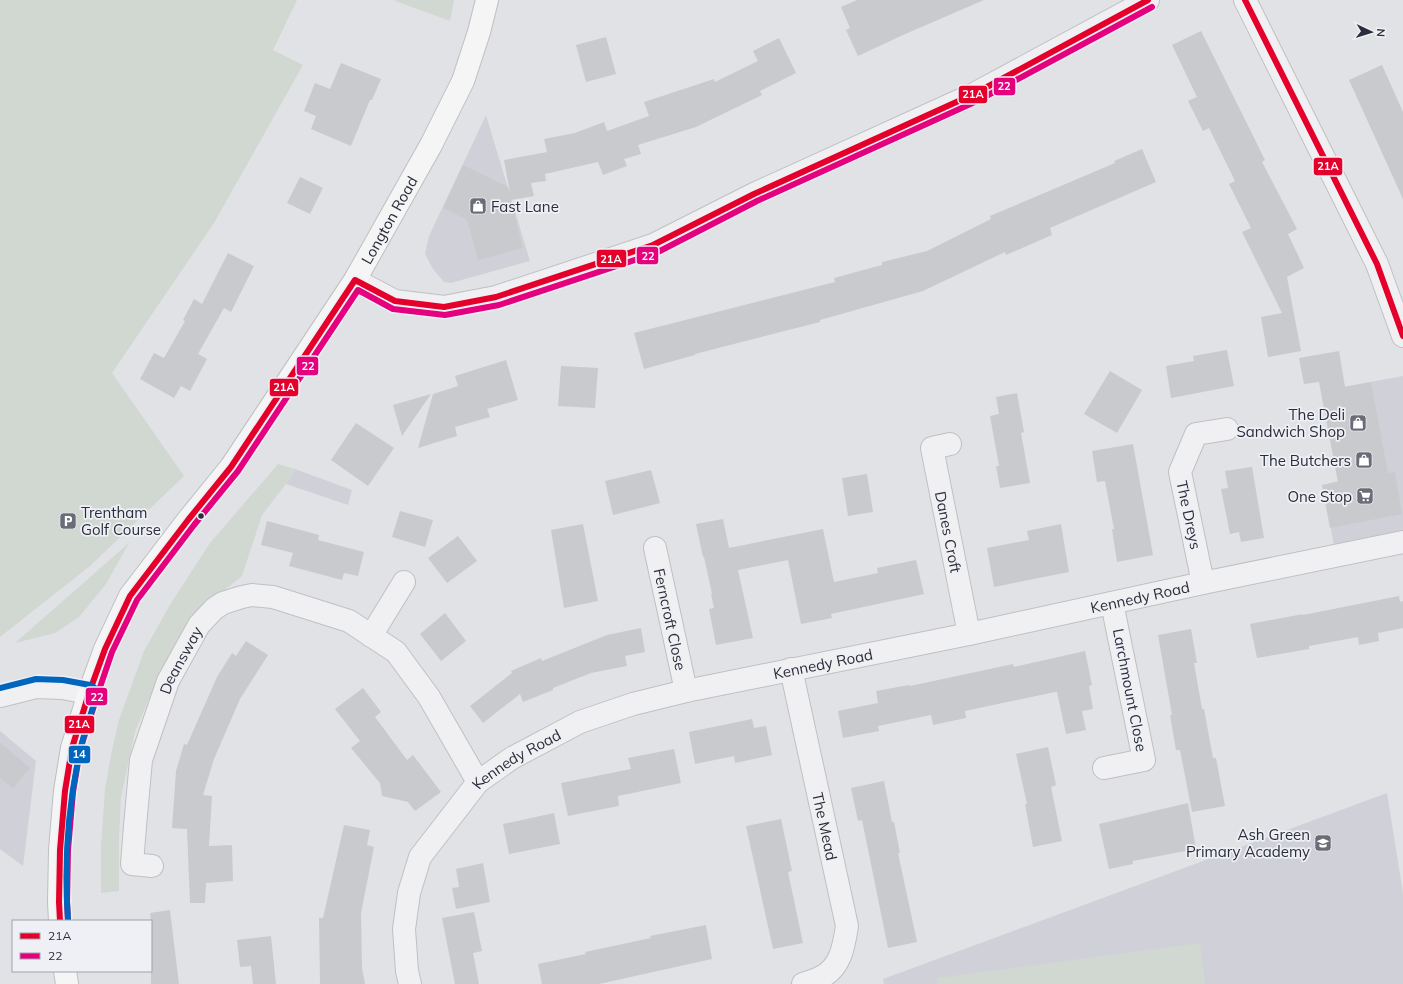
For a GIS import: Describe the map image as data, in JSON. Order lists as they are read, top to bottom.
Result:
{
  "streets": {
    "main road": ["Longton Road"],
    "street": [
      "The Dreys",
      "Danes Croft",
      "Kennedy Road",
      "Ferncroft Close",
      "Deansway",
      "Larchmount Close",
      "The Mead"
    ]
  },
  "crossings": [
    ["The Dreys", "Kennedy Road"],
    ["Danes Croft", "Kennedy Road"],
    ["Kennedy Road", "Ferncroft Close"],
    ["Kennedy Road", "Deansway"],
    ["Kennedy Road", "Larchmount Close"],
    ["Kennedy Road", "The Mead"]
  ],
  "places": {
    "shop": ["Fast Lane", "The Deli Sandwich Shop", "The Butchers"],
    "supermarket": ["One Stop"],
    "parking": ["Trentham Golf Course"],
    "school or university": ["Ash Green Primary Academy"]
  },
  "lines": ["transit line 21A", "transit line 22", "transit line 14"],
  "legend": ["21A", "22"],
  "north": "right"
}
